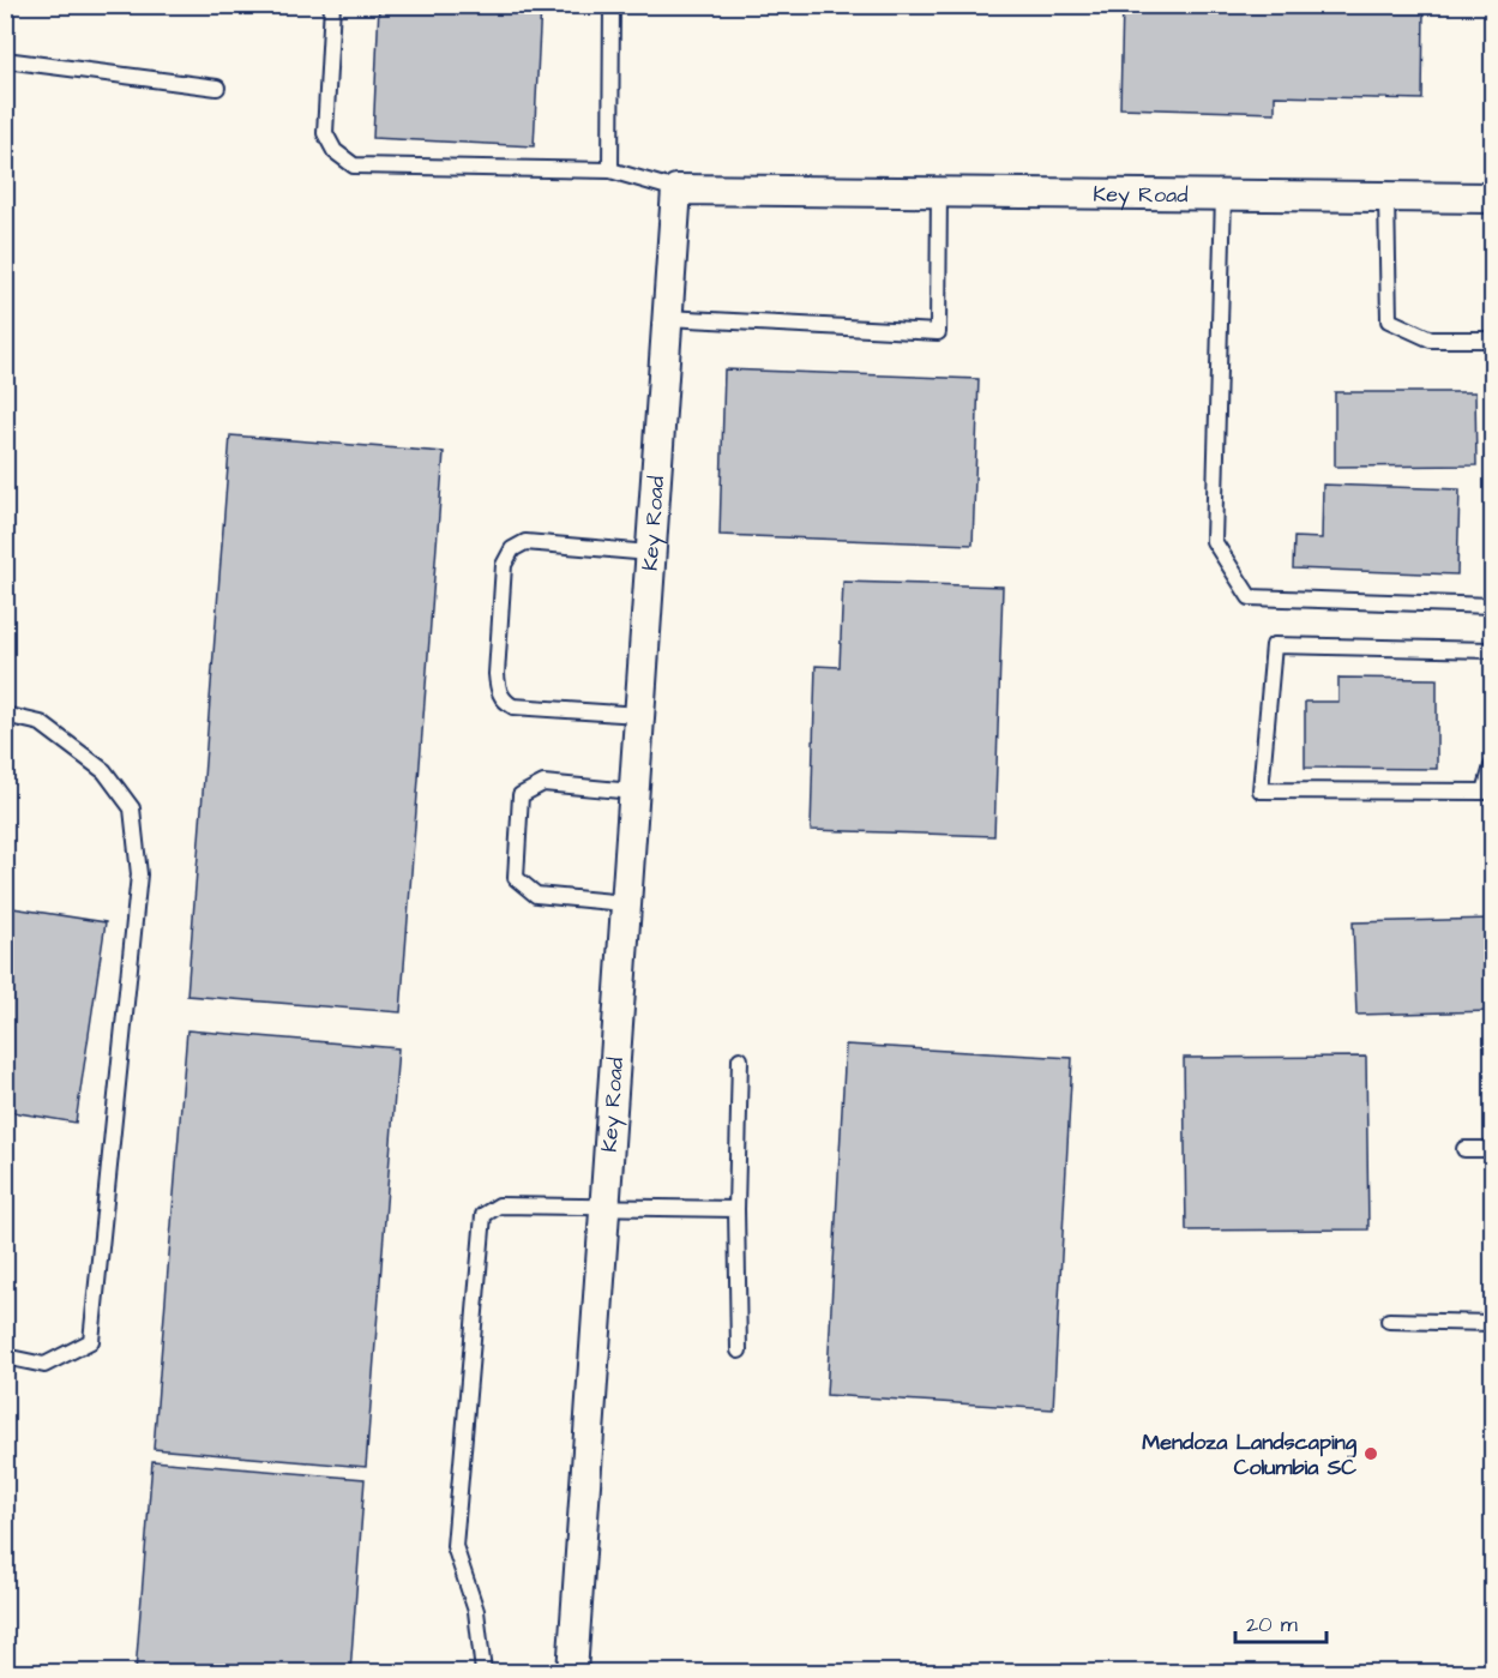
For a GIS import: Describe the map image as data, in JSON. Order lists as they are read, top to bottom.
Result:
{
  "streets": {
    "street": ["Key Road"]
  },
  "places": ["Mendoza Landscaping Columbia SC"],
  "scale_bar": "20 m"
}
